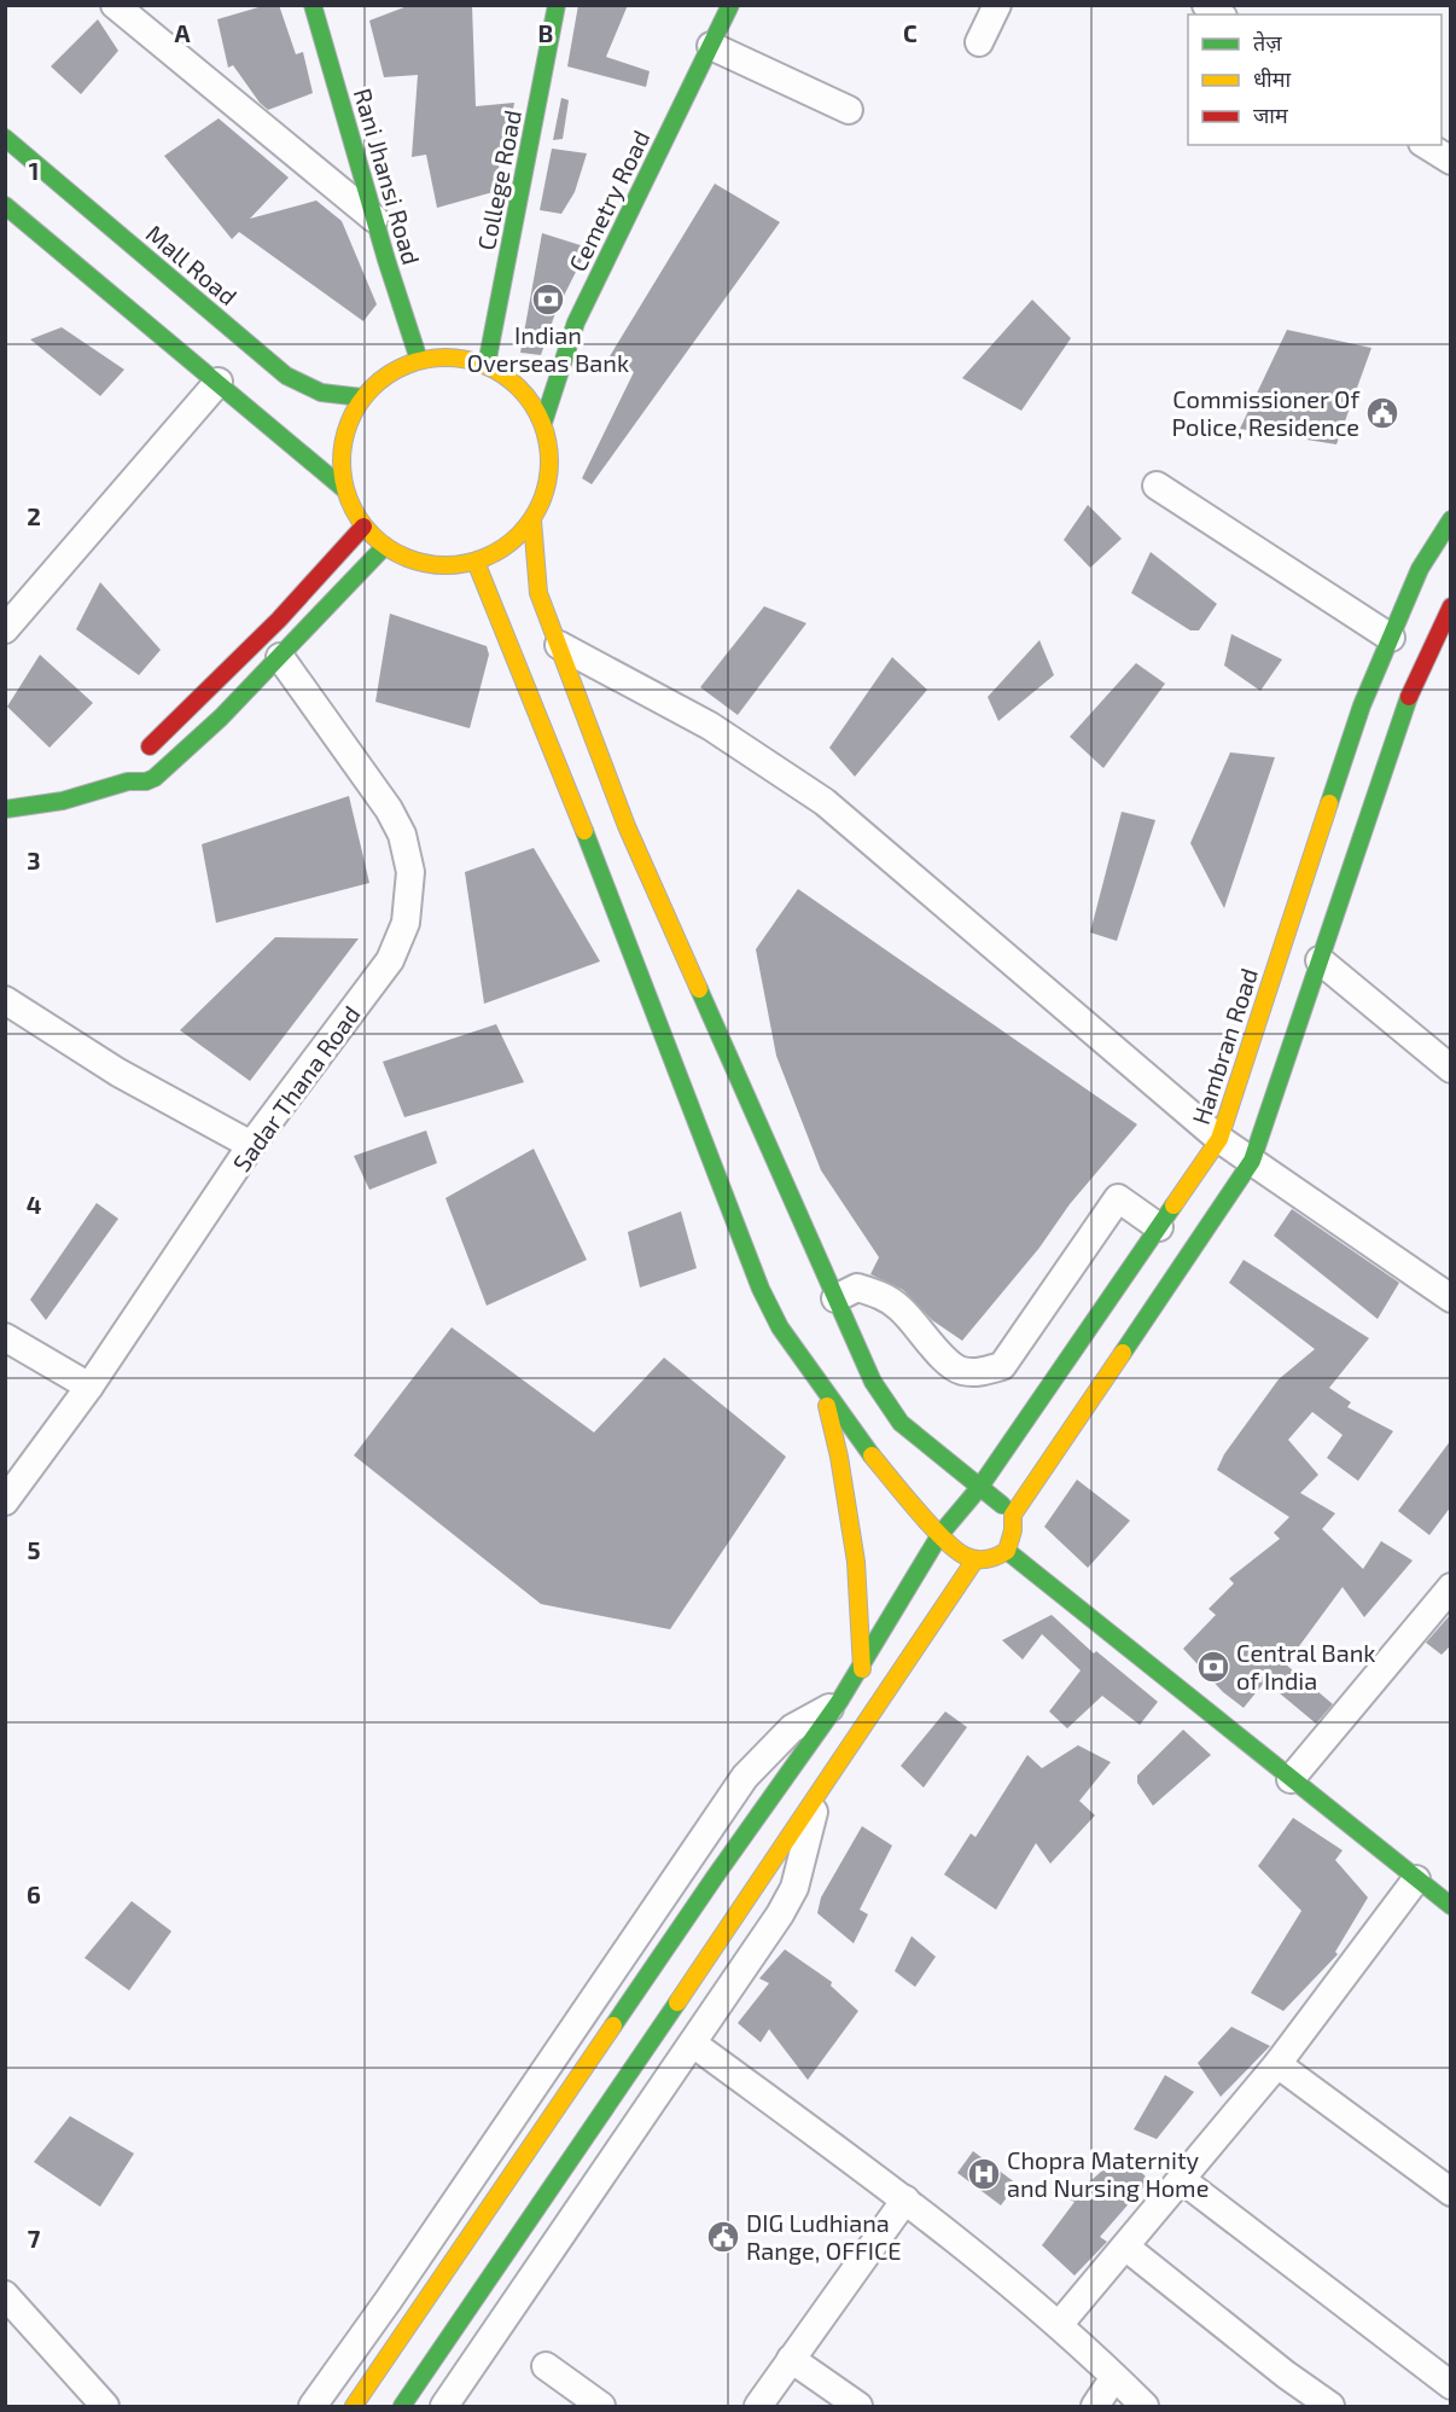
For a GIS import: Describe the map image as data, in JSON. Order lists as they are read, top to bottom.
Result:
{
  "streets": {
    "main road": [
      "Rani Jhansi Road",
      "College Road",
      "Cemetry Road",
      "Mall Road",
      "Hambran Road"
    ],
    "street": ["Sadar Thana Road"]
  },
  "crossings": [
    ["Rani Jhansi Road", "College Road"],
    ["Rani Jhansi Road", "Cemetry Road"],
    ["Rani Jhansi Road", "Mall Road"],
    ["College Road", "Cemetry Road"],
    ["College Road", "Mall Road"],
    ["Cemetry Road", "Mall Road"]
  ],
  "places": {
    "bank": ["Indian Overseas Bank", "Central Bank of India"],
    "public building": ["Commissioner Of Police, Residence", "DIG Ludhiana Range, OFFICE"],
    "hospital": ["Chopra Maternity and Nursing Home"]
  },
  "legend": ["तेज़", "धीमा", "जाम"],
  "grid": {
    "columns": ["A", "B", "C"],
    "rows": [
      "1",
      "2",
      "3",
      "4",
      "5",
      "6",
      "7"
    ]
  }
}
